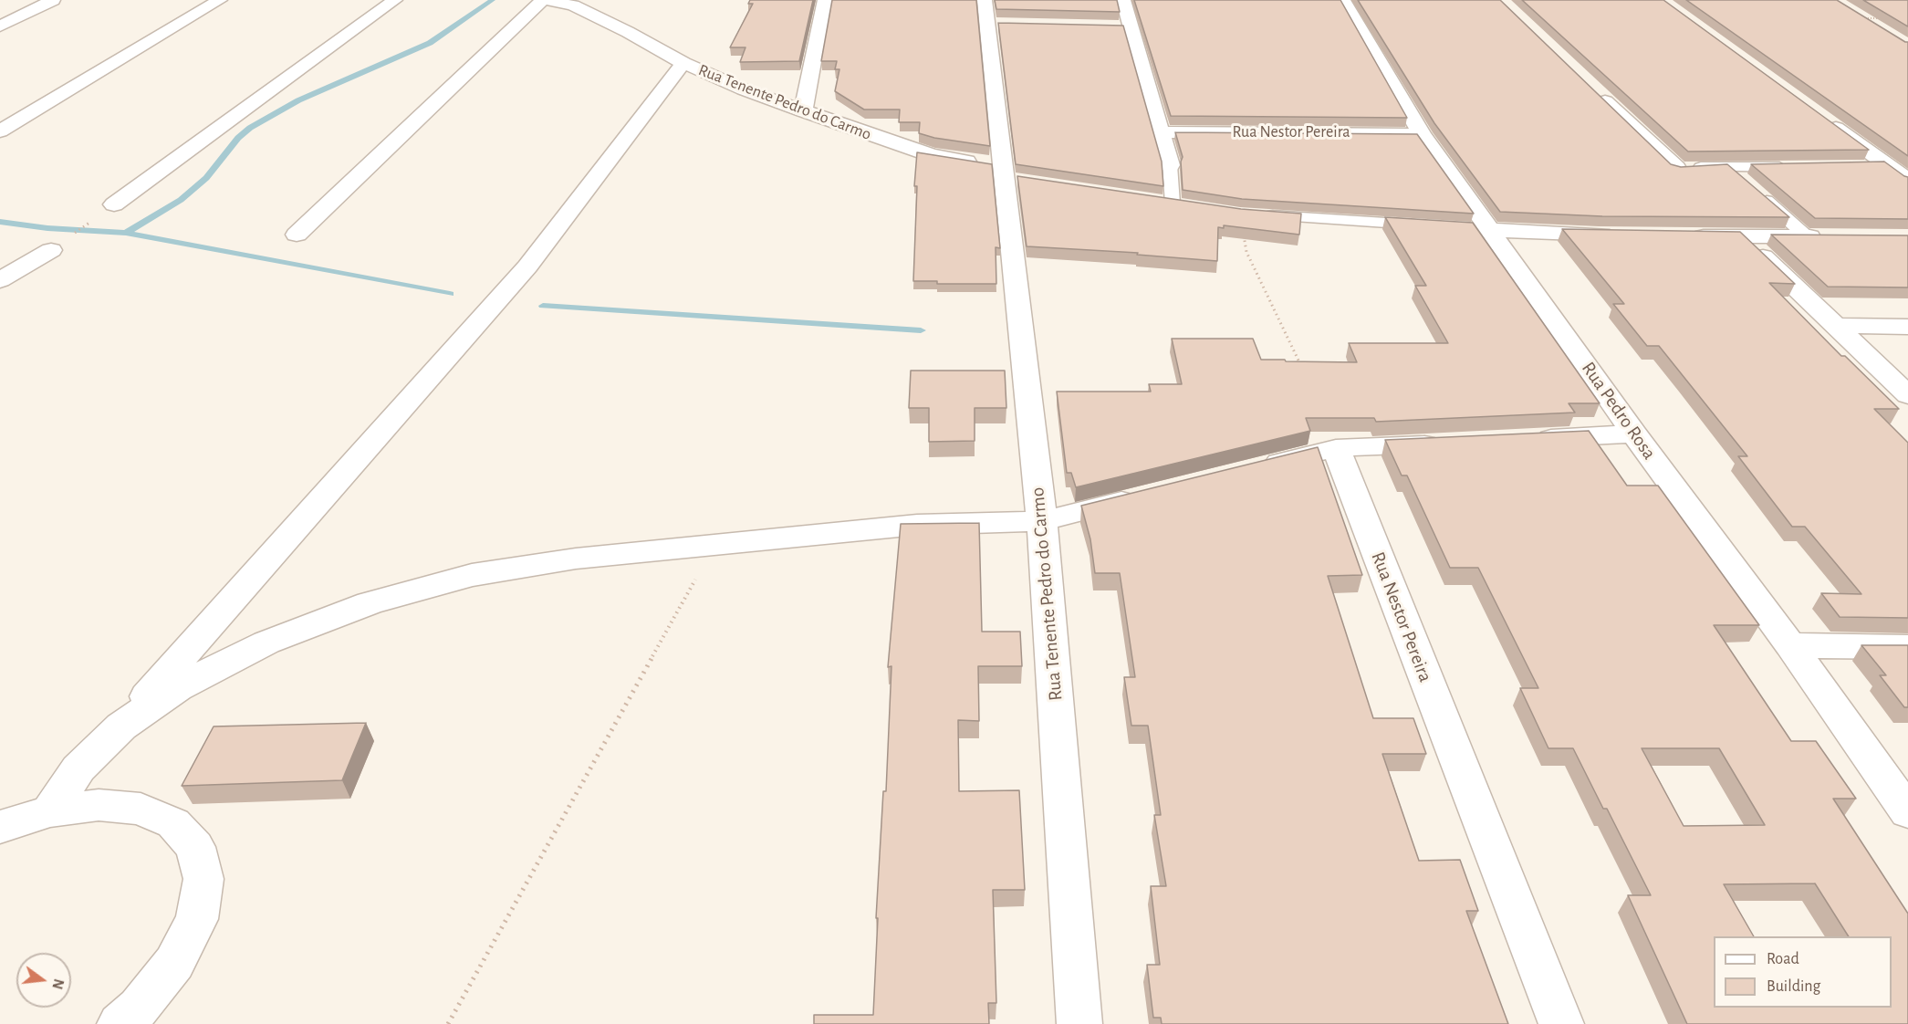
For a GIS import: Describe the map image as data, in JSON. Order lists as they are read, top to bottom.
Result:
{
  "streets": {
    "street": ["Rua Tenente Pedro do Carmo", "Rua Nestor Pereira", "Rua Pedro Rosa"]
  },
  "crossings": [
    ["Rua Nestor Pereira", "Rua Pedro Rosa"]
  ],
  "legend": ["Road", "Building"],
  "north": "right"
}
